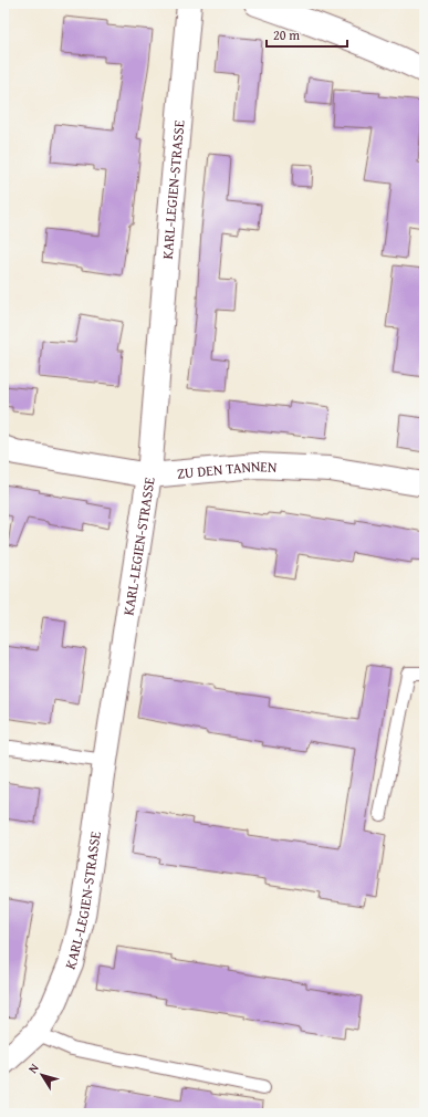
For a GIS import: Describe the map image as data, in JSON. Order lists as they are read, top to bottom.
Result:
{
  "streets": {
    "street": ["KARL-LEGIEN-STRASSE", "ZU DEN TANNEN"]
  },
  "crossings": [
    ["KARL-LEGIEN-STRASSE", "ZU DEN TANNEN"]
  ],
  "scale_bar": "20 m",
  "north": "top left"
}
